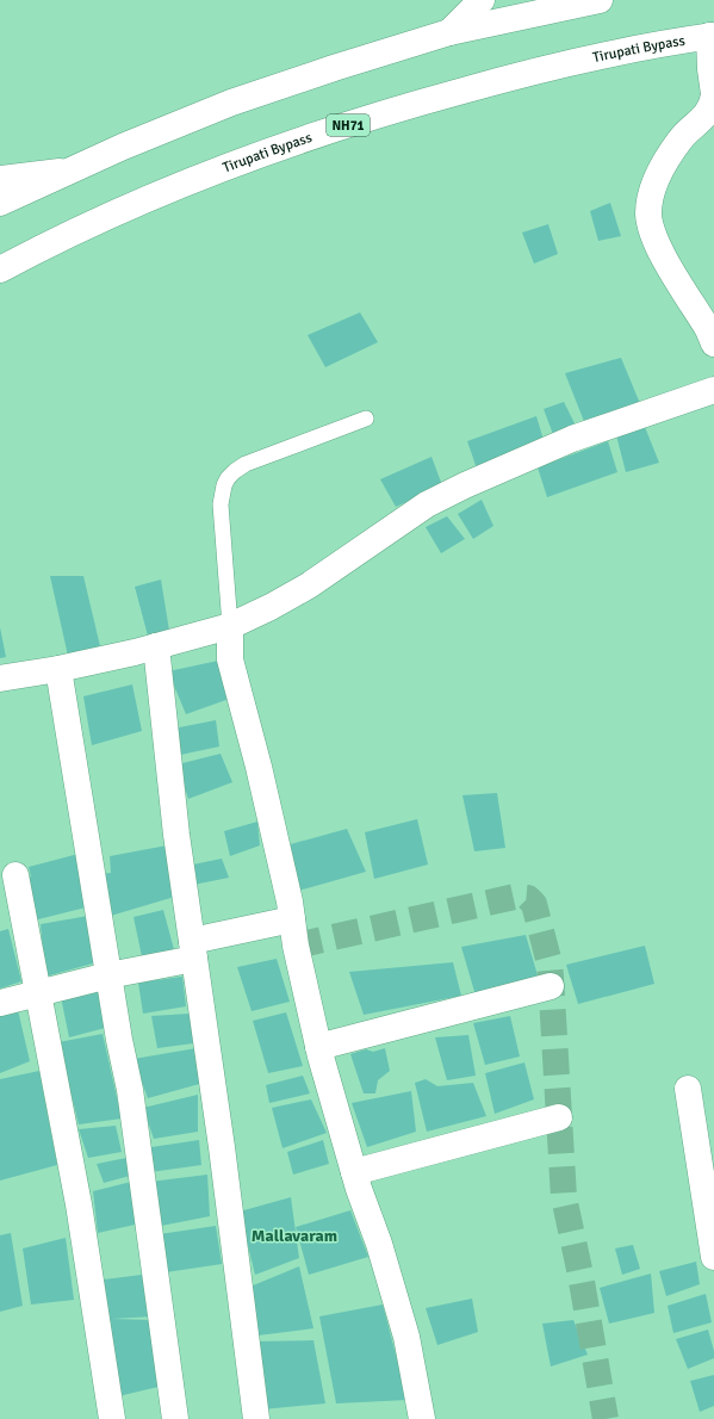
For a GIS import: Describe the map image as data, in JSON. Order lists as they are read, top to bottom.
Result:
{
  "streets": {
    "main road": ["Tirupati Bypass", "NH71"]
  },
  "districts": ["Mallavaram"]
}
